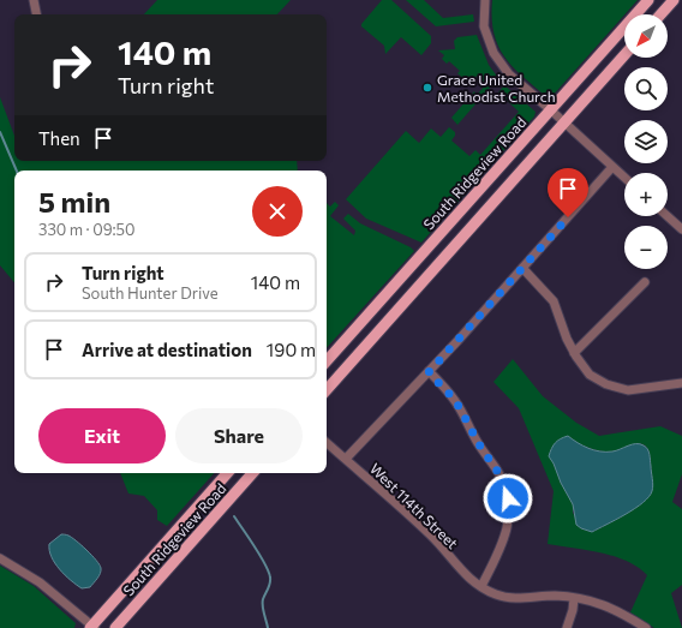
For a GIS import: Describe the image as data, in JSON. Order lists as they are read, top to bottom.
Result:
{
  "streets": {
    "main road": ["South Ridgeview Road"],
    "street": ["West 114th Street"]
  },
  "places": ["Grace United Methodist Church"],
  "north": "bottom left",
  "page": {
    "map_buttons": ["+", "−"],
    "turn": ["140 m", "Turn right"],
    "then": "Then",
    "heading": ["5 min", "330 m · 09:50"],
    "list": [
      {
        "name": "Turn right",
        "note": "South Hunter Drive",
        "value": "140 m"
      },
      {
        "name": "Arrive at destination",
        "value": "190 m"
      }
    ],
    "buttons": ["Exit", "Share"]
  }
}
